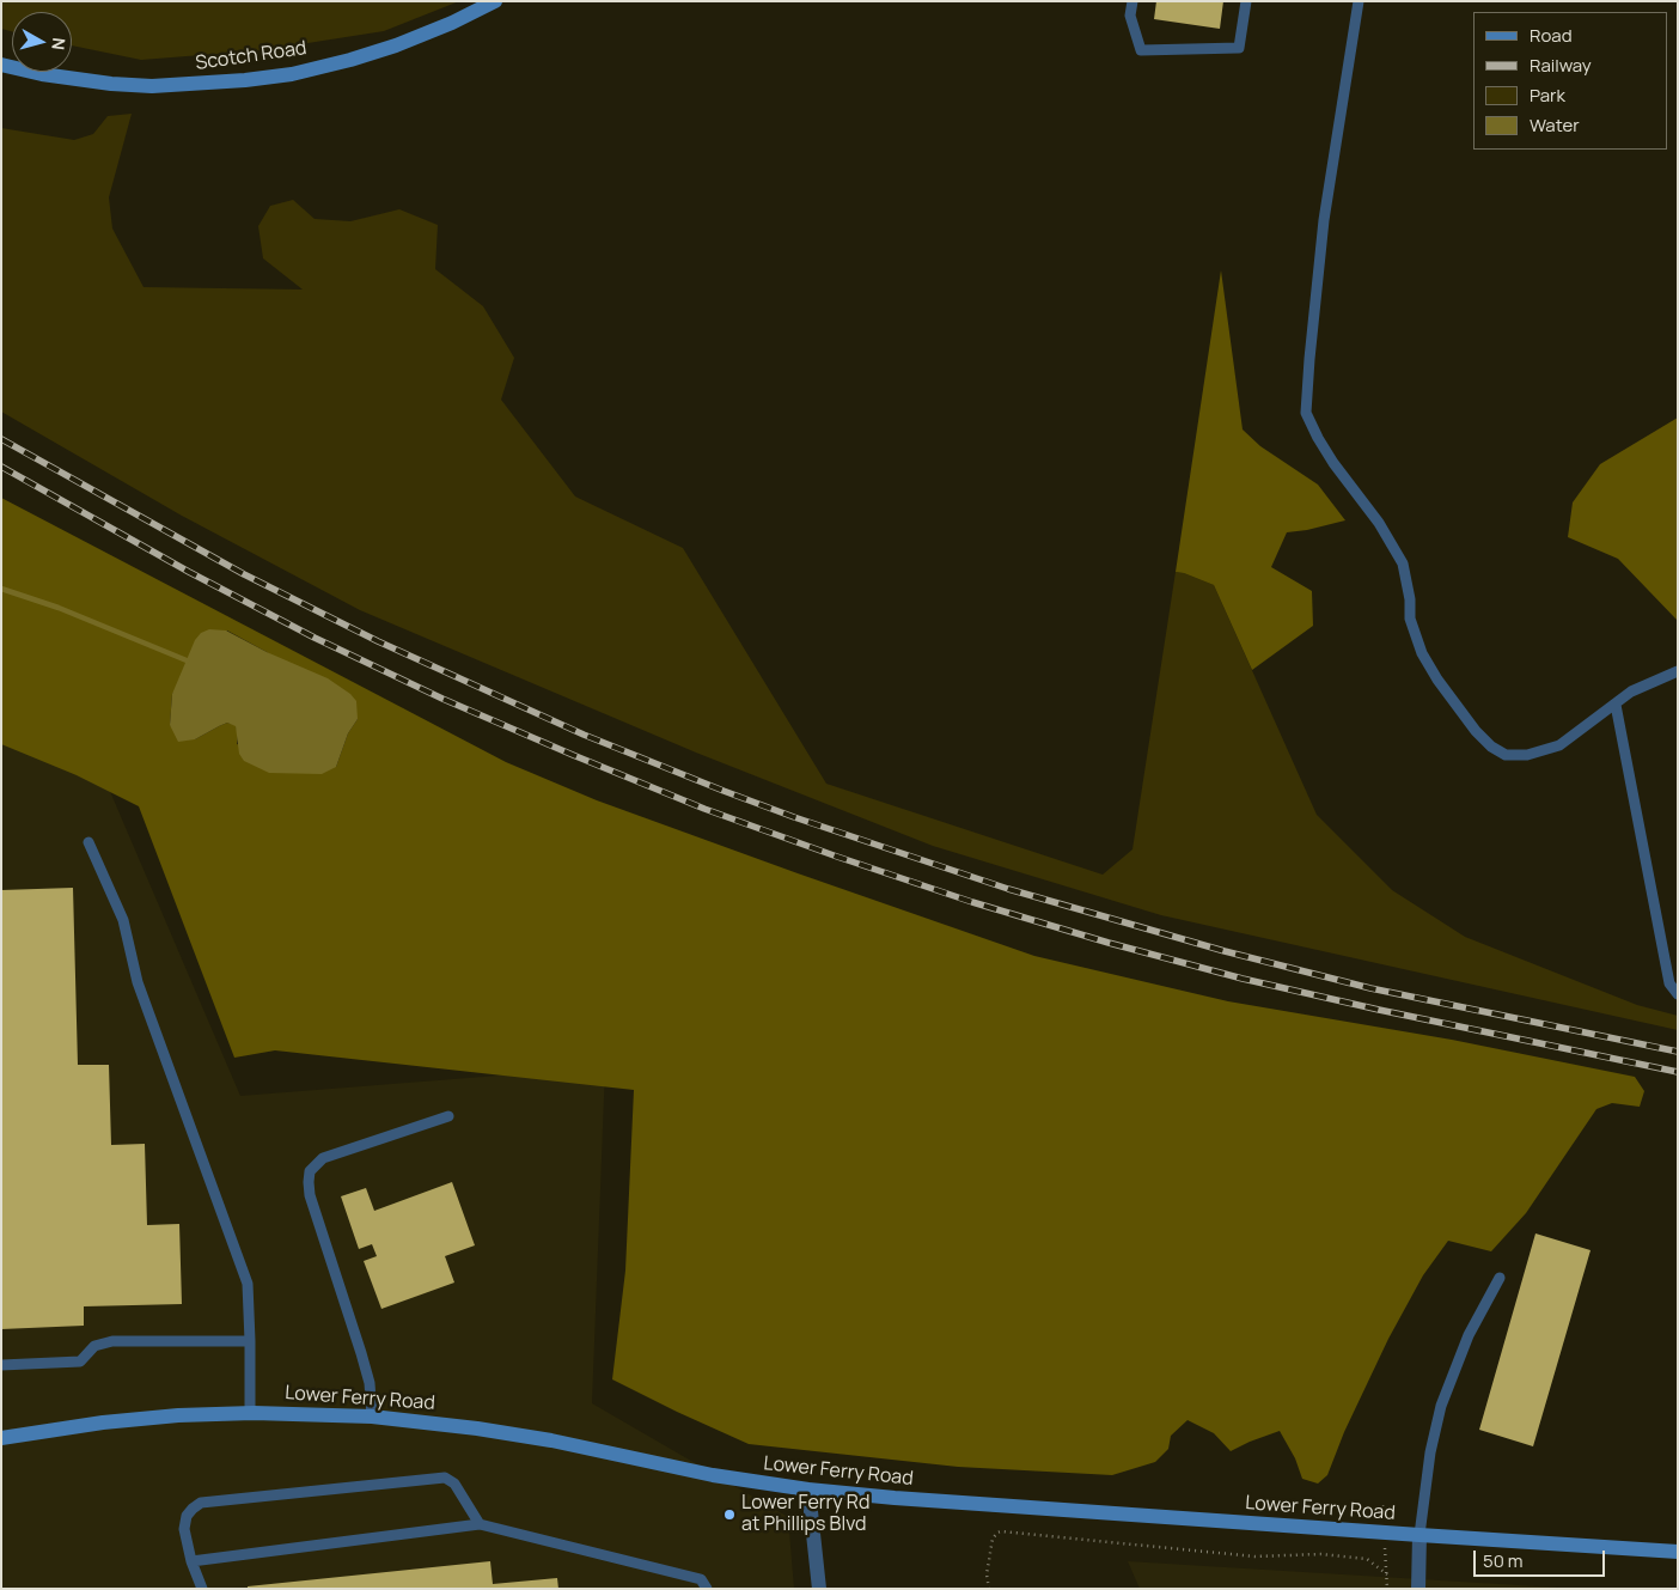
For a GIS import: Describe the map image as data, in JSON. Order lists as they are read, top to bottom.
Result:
{
  "streets": {
    "street": ["Scotch Road", "Lower Ferry Road"]
  },
  "places": ["Lower Ferry Rd at Phillips Blvd"],
  "legend": [
    "Road",
    "Railway",
    "Park",
    "Water"
  ],
  "scale_bar": "50 m",
  "north": "right"
}
